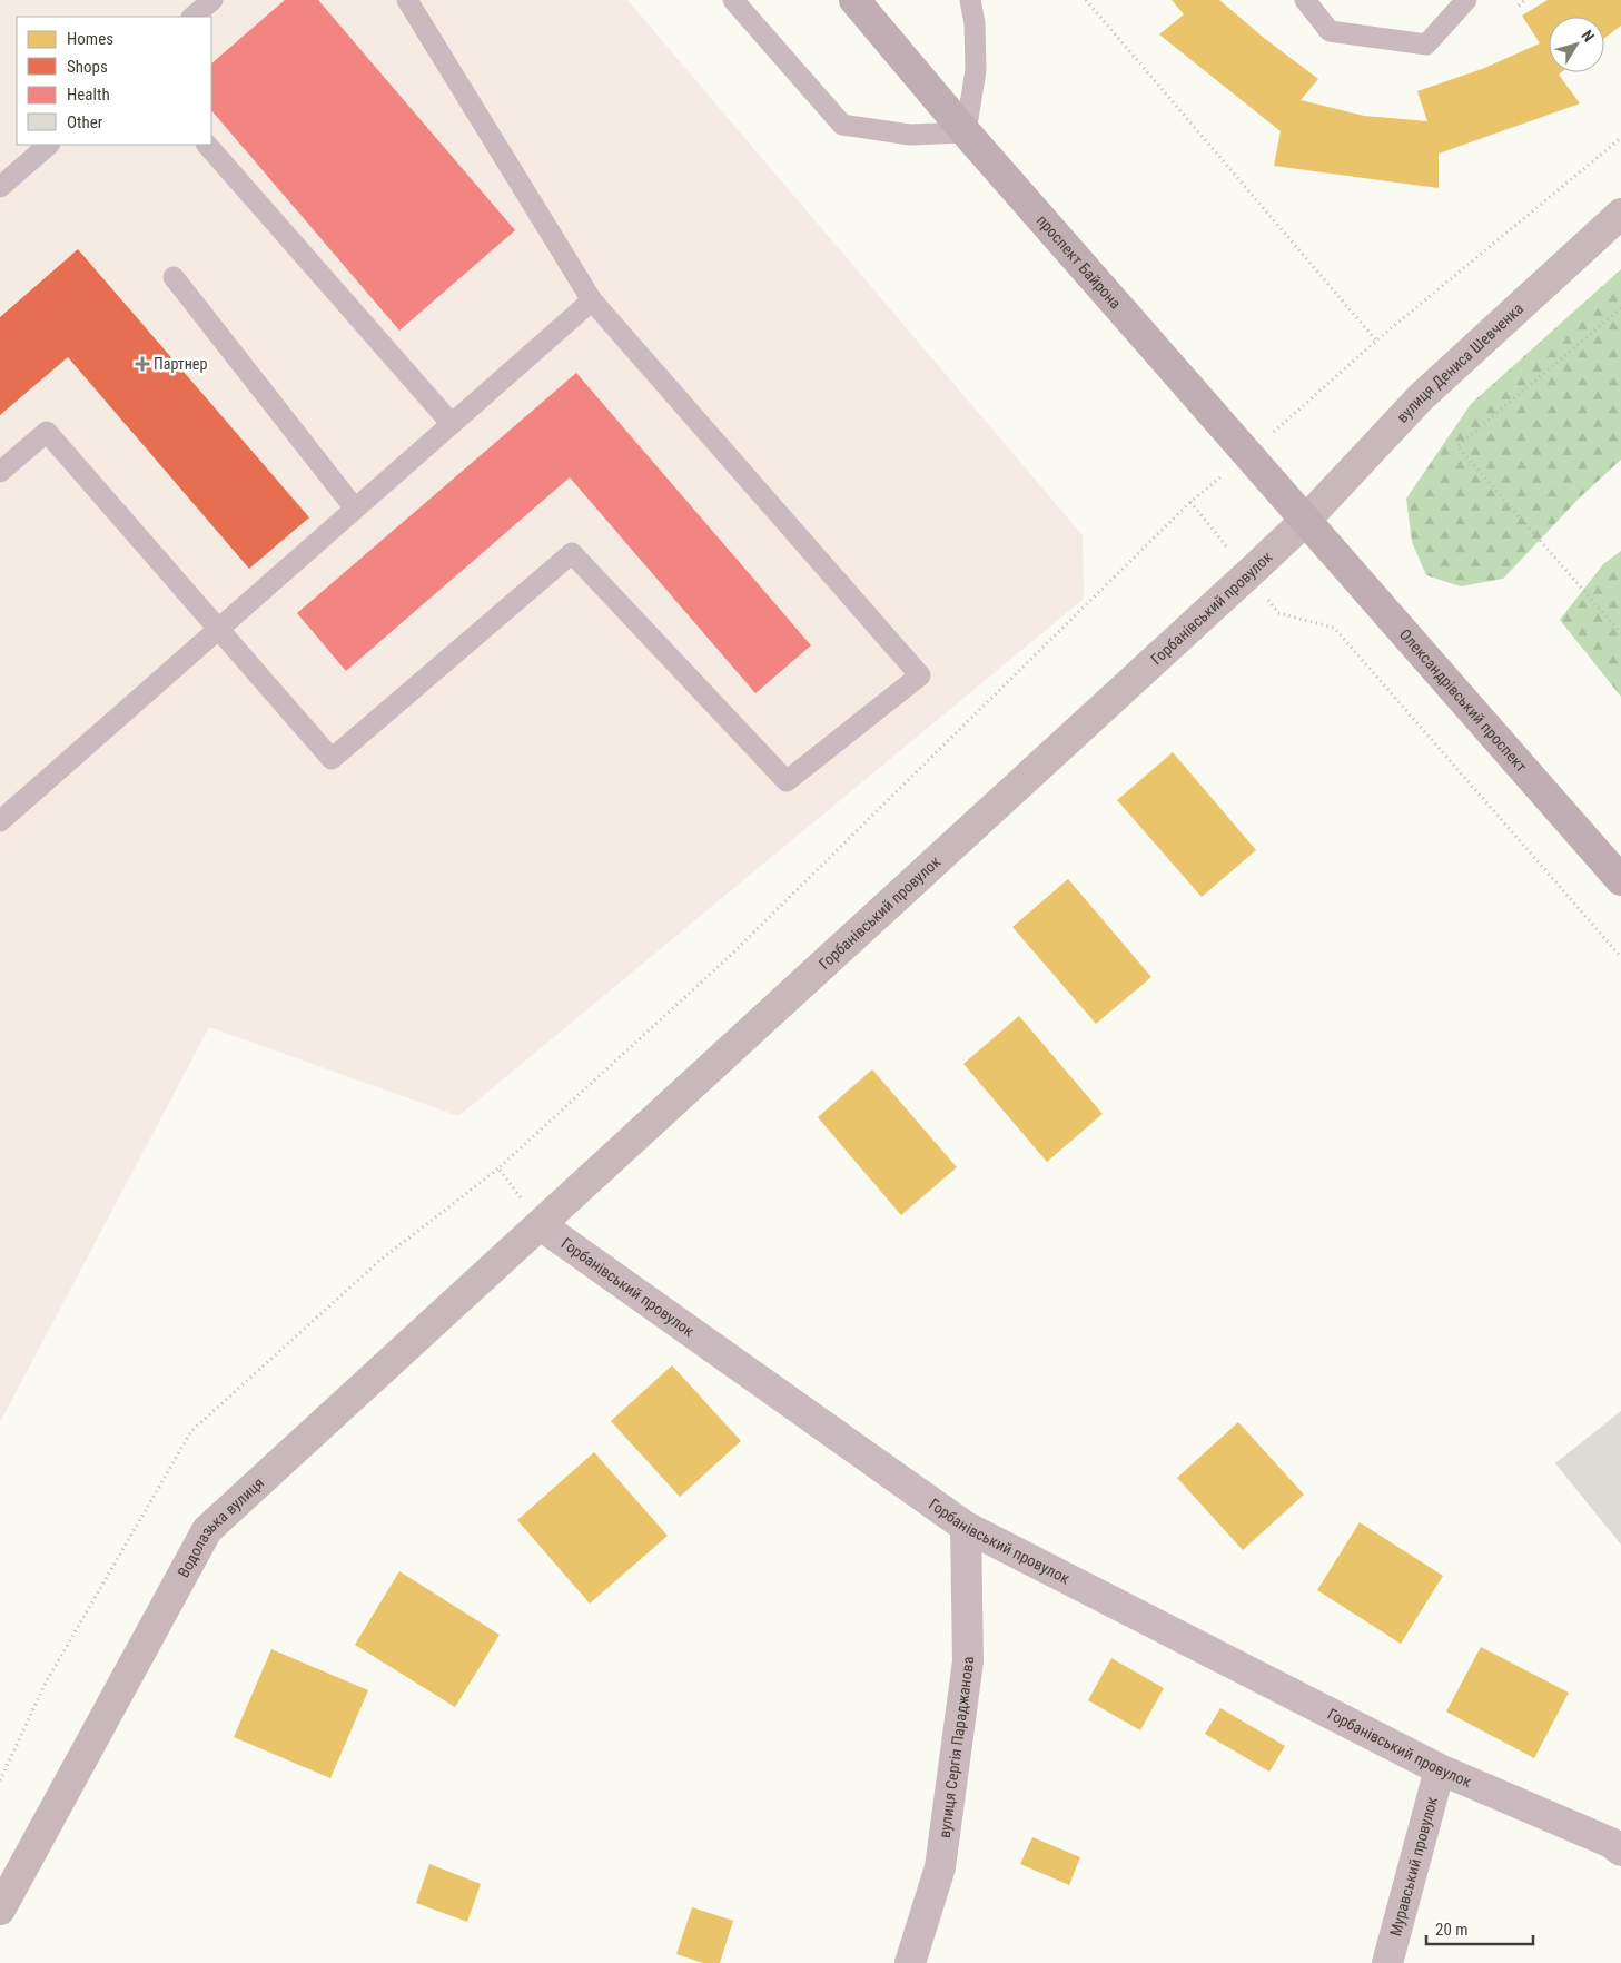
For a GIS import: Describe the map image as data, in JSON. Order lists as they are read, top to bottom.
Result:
{
  "streets": {
    "main road": ["проспект Байрона", "Олександрівський проспект"],
    "street": [
      "вулиця Дениса Шевченка",
      "Горбанівський провулок",
      "Водолазька вулиця",
      "вулиця Сергія Параджанова",
      "Муравський провулок"
    ]
  },
  "crossings": [
    ["проспект Байрона", "вулиця Дениса Шевченка"],
    ["проспект Байрона", "Горбанівський провулок"],
    ["проспект Байрона", "Олександрівський проспект"],
    ["вулиця Дениса Шевченка", "Горбанівський провулок"],
    ["вулиця Дениса Шевченка", "Олександрівський проспект"],
    ["Горбанівський провулок", "Олександрівський проспект"],
    ["Горбанівський провулок", "Водолазька вулиця"],
    ["Горбанівський провулок", "вулиця Сергія Параджанова"],
    ["Горбанівський провулок", "Муравський провулок"]
  ],
  "places": {
    "health": ["Партнер"]
  },
  "legend": [
    "Homes",
    "Shops",
    "Health",
    "Other"
  ],
  "scale_bar": "20 m",
  "north": "top right"
}
